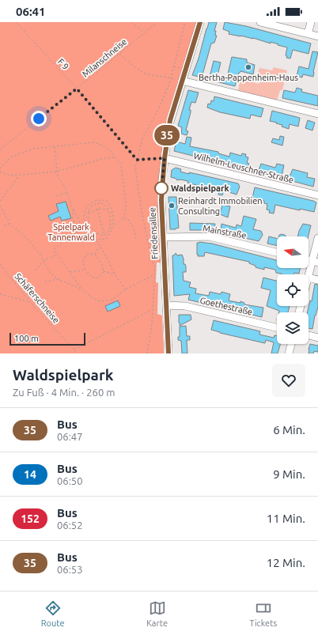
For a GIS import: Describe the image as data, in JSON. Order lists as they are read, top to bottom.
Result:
{
  "streets": {
    "street": [
      "Wilhelm-Leuschner-Straße",
      "Mainstraße",
      "Friedensallee",
      "Goethestraße"
    ],
    "path": ["Milanschneise", "F 9", "Schäferschneise"]
  },
  "crossings": [
    ["Milanschneise", "F 9"],
    ["Wilhelm-Leuschner-Straße", "Friedensallee"],
    ["Mainstraße", "Friedensallee"],
    ["Friedensallee", "Goethestraße"]
  ],
  "parks": ["Spielpark Tannenwald"],
  "places": ["Bertha-Pappenheim-Haus", "Waldspielpark", "Reinhardt Immobilien Consulting"],
  "lines": ["bus line 35"],
  "scale_bar": "100 m",
  "north": "left",
  "page": {
    "status": "06:41",
    "on_map": "35",
    "scale": "100 m",
    "heading": ["Waldspielpark", "Zu Fuß · 4 Min. · 260 m"],
    "list": [
      {
        "mark": "35",
        "name": "Bus",
        "note": "06:47",
        "value": "6 Min."
      },
      {
        "mark": "14",
        "name": "Bus",
        "note": "06:50",
        "value": "9 Min."
      },
      {
        "mark": "152",
        "name": "Bus",
        "note": "06:52",
        "value": "11 Min."
      },
      {
        "mark": "35",
        "name": "Bus",
        "note": "06:53",
        "value": "12 Min."
      }
    ],
    "tabs": ["Route", "Karte", "Tickets"]
  }
}
